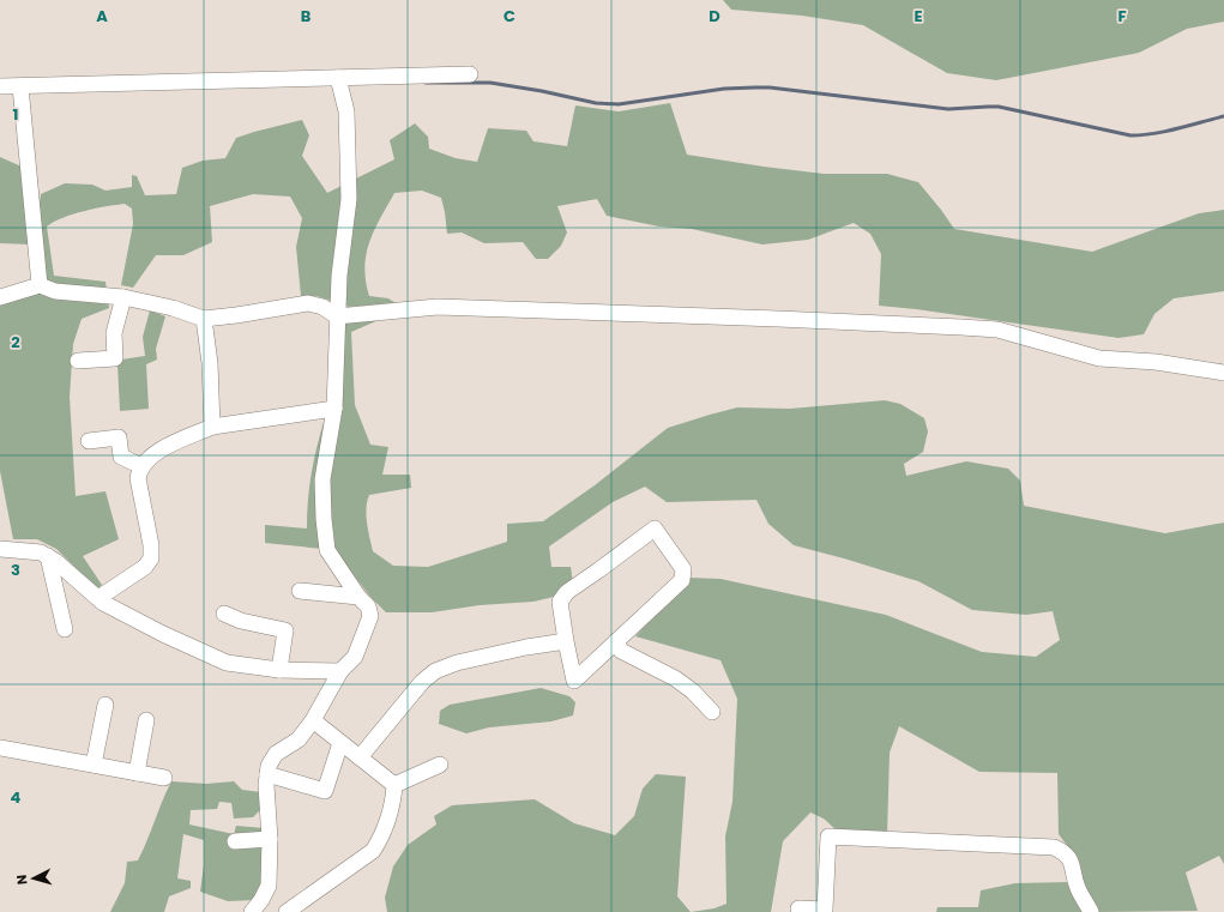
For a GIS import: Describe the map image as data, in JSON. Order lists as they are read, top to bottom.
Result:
{
  "north": "left",
  "grid": {
    "columns": [
      "A",
      "B",
      "C",
      "D",
      "E",
      "F"
    ],
    "rows": [
      "1",
      "2",
      "3",
      "4"
    ]
  }
}
